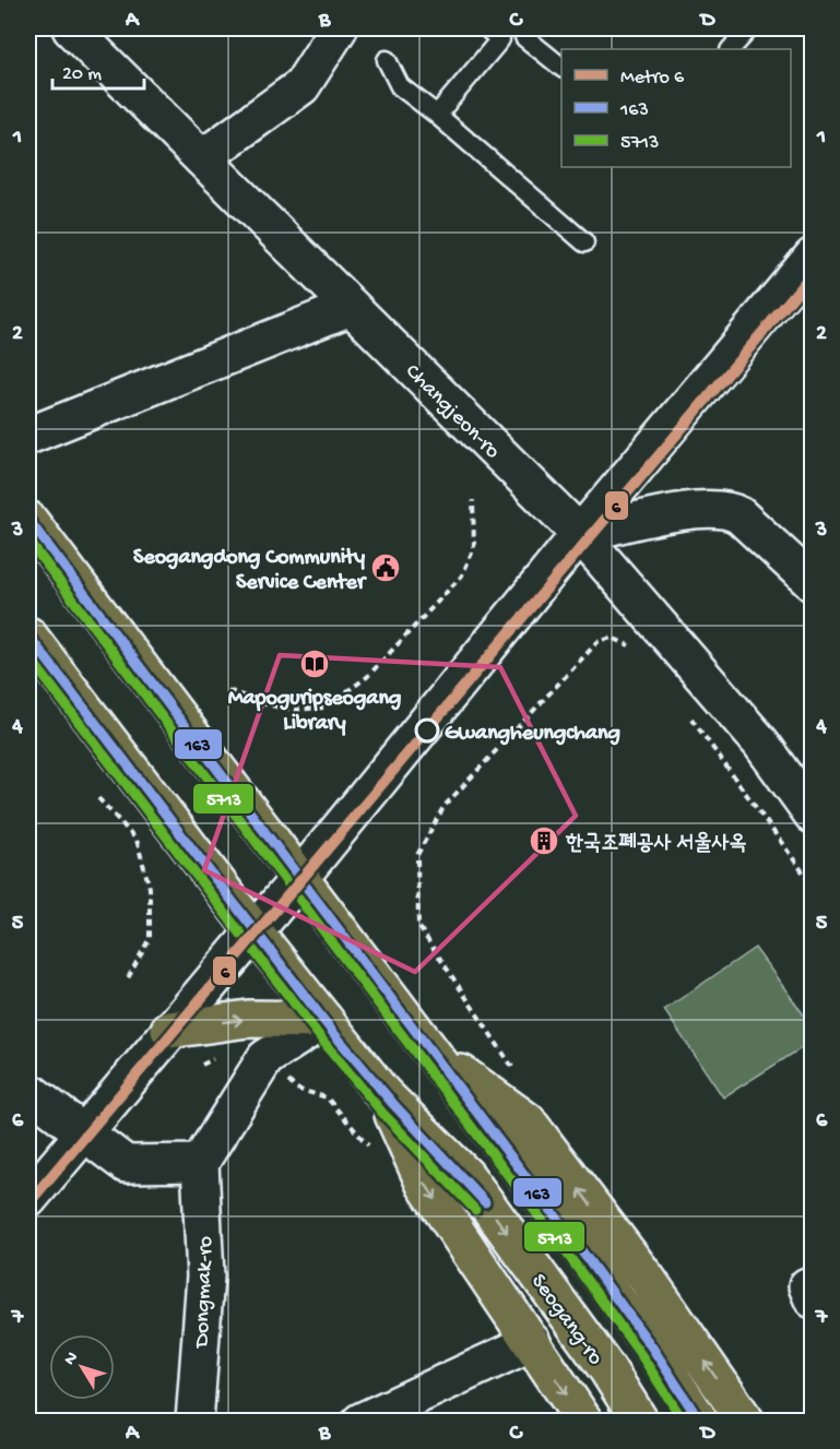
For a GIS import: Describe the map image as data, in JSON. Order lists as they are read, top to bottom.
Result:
{
  "streets": {
    "main road": ["Changjeon-ro", "Dongmak-ro", "Seogang-ro"]
  },
  "places": {
    "public building": ["Seogangdong Community Service Center"],
    "library": ["Mapoguripseogang Library"],
    "other": ["Gwangheungchang"],
    "building": ["한국조폐공사 서울사옥"]
  },
  "lines": ["metro line 6", "transit line 163", "transit line 5713"],
  "legend": ["Metro 6", "163", "5713"],
  "scale_bar": "20 m",
  "north": "top left",
  "grid": {
    "columns": [
      "A",
      "B",
      "C",
      "D"
    ],
    "rows": [
      "1",
      "2",
      "3",
      "4",
      "5",
      "6",
      "7"
    ]
  }
}
